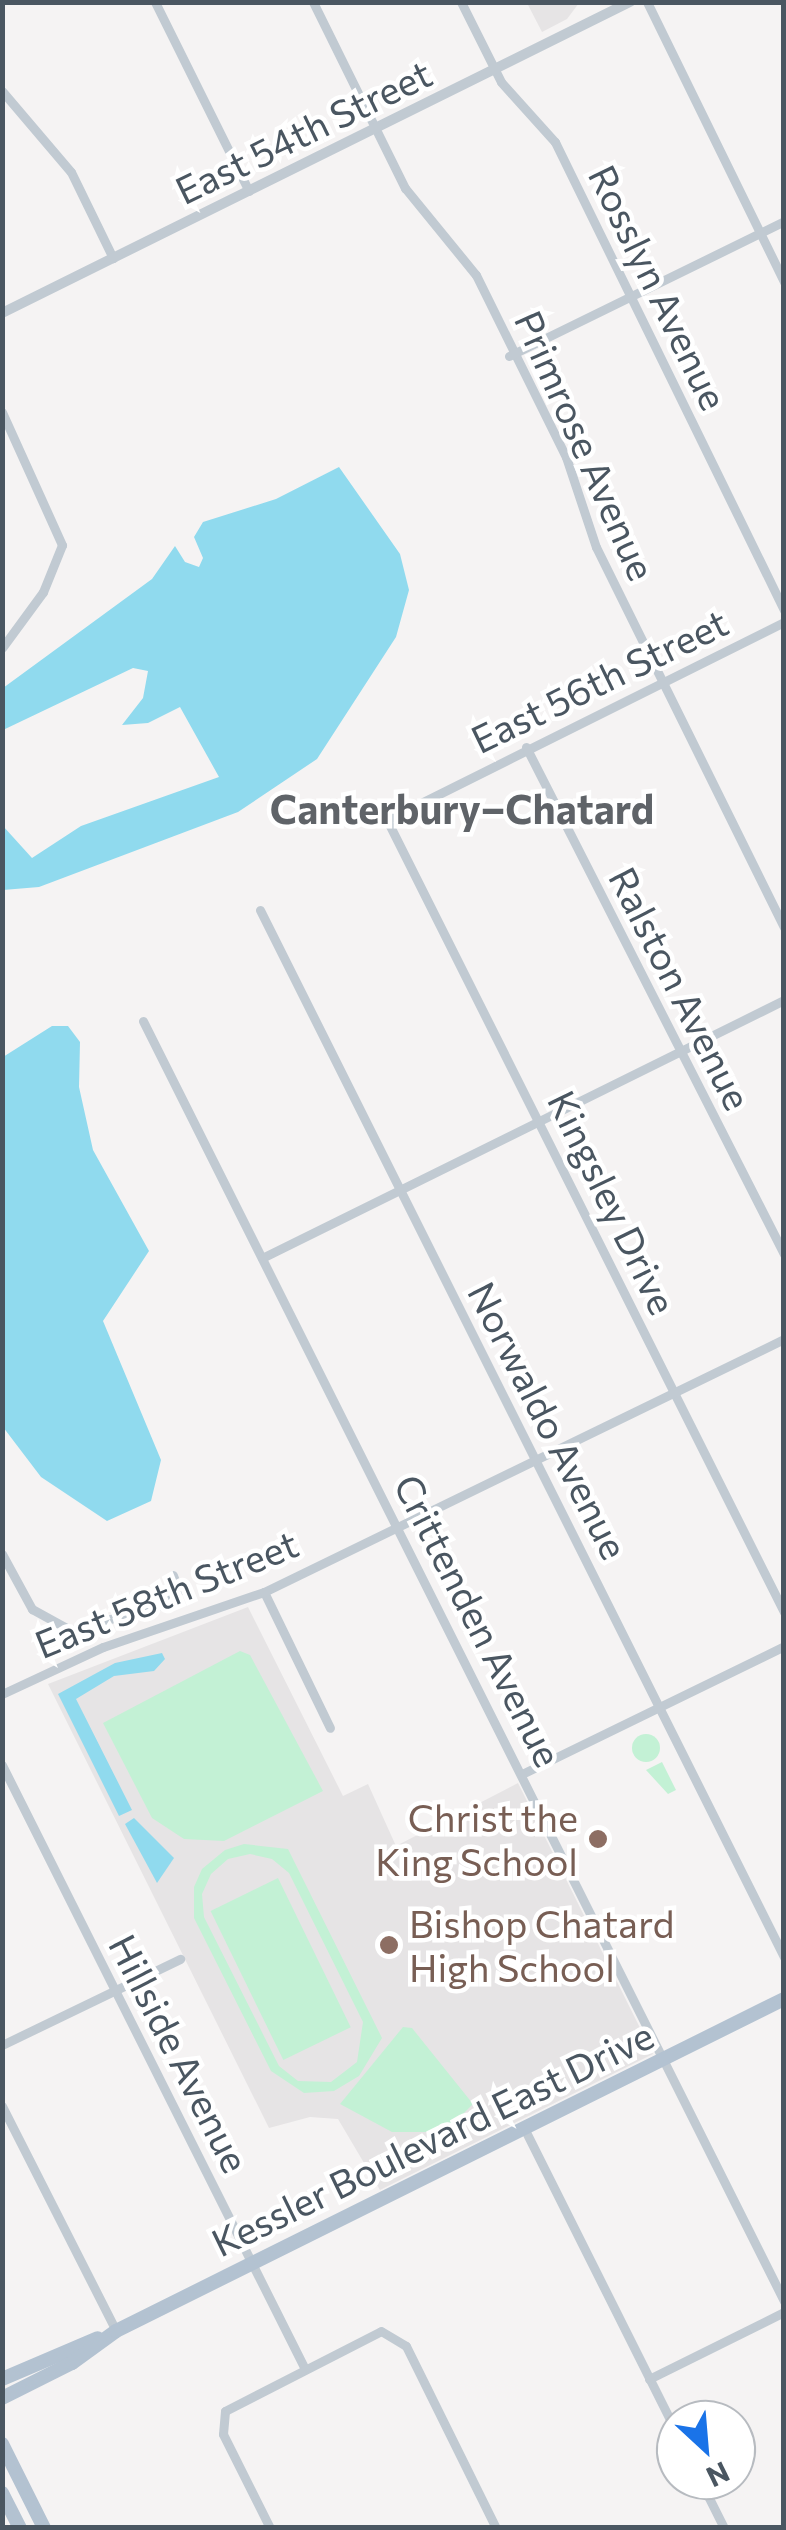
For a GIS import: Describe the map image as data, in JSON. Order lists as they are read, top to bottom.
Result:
{
  "streets": {
    "main road": ["Kessler Boulevard East Drive"],
    "street": [
      "East 54th Street",
      "Rosslyn Avenue",
      "Primrose Avenue",
      "East 56th Street",
      "Ralston Avenue",
      "Kingsley Drive",
      "Norwaldo Avenue",
      "East 58th Street",
      "Crittenden Avenue",
      "Hillside Avenue"
    ]
  },
  "crossings": [
    ["East 54th Street", "Rosslyn Avenue"],
    ["East 54th Street", "Primrose Avenue"],
    ["Primrose Avenue", "East 56th Street"],
    ["East 56th Street", "Ralston Avenue"],
    ["East 56th Street", "Kingsley Drive"],
    ["Kingsley Drive", "East 58th Street"],
    ["Norwaldo Avenue", "East 58th Street"],
    ["East 58th Street", "Crittenden Avenue"],
    ["Crittenden Avenue", "Kessler Boulevard East Drive"],
    ["Hillside Avenue", "Kessler Boulevard East Drive"]
  ],
  "districts": ["Canterbury–Chatard"],
  "places": ["Christ the King School", "Bishop Chatard High School"],
  "north": "bottom right"
}
